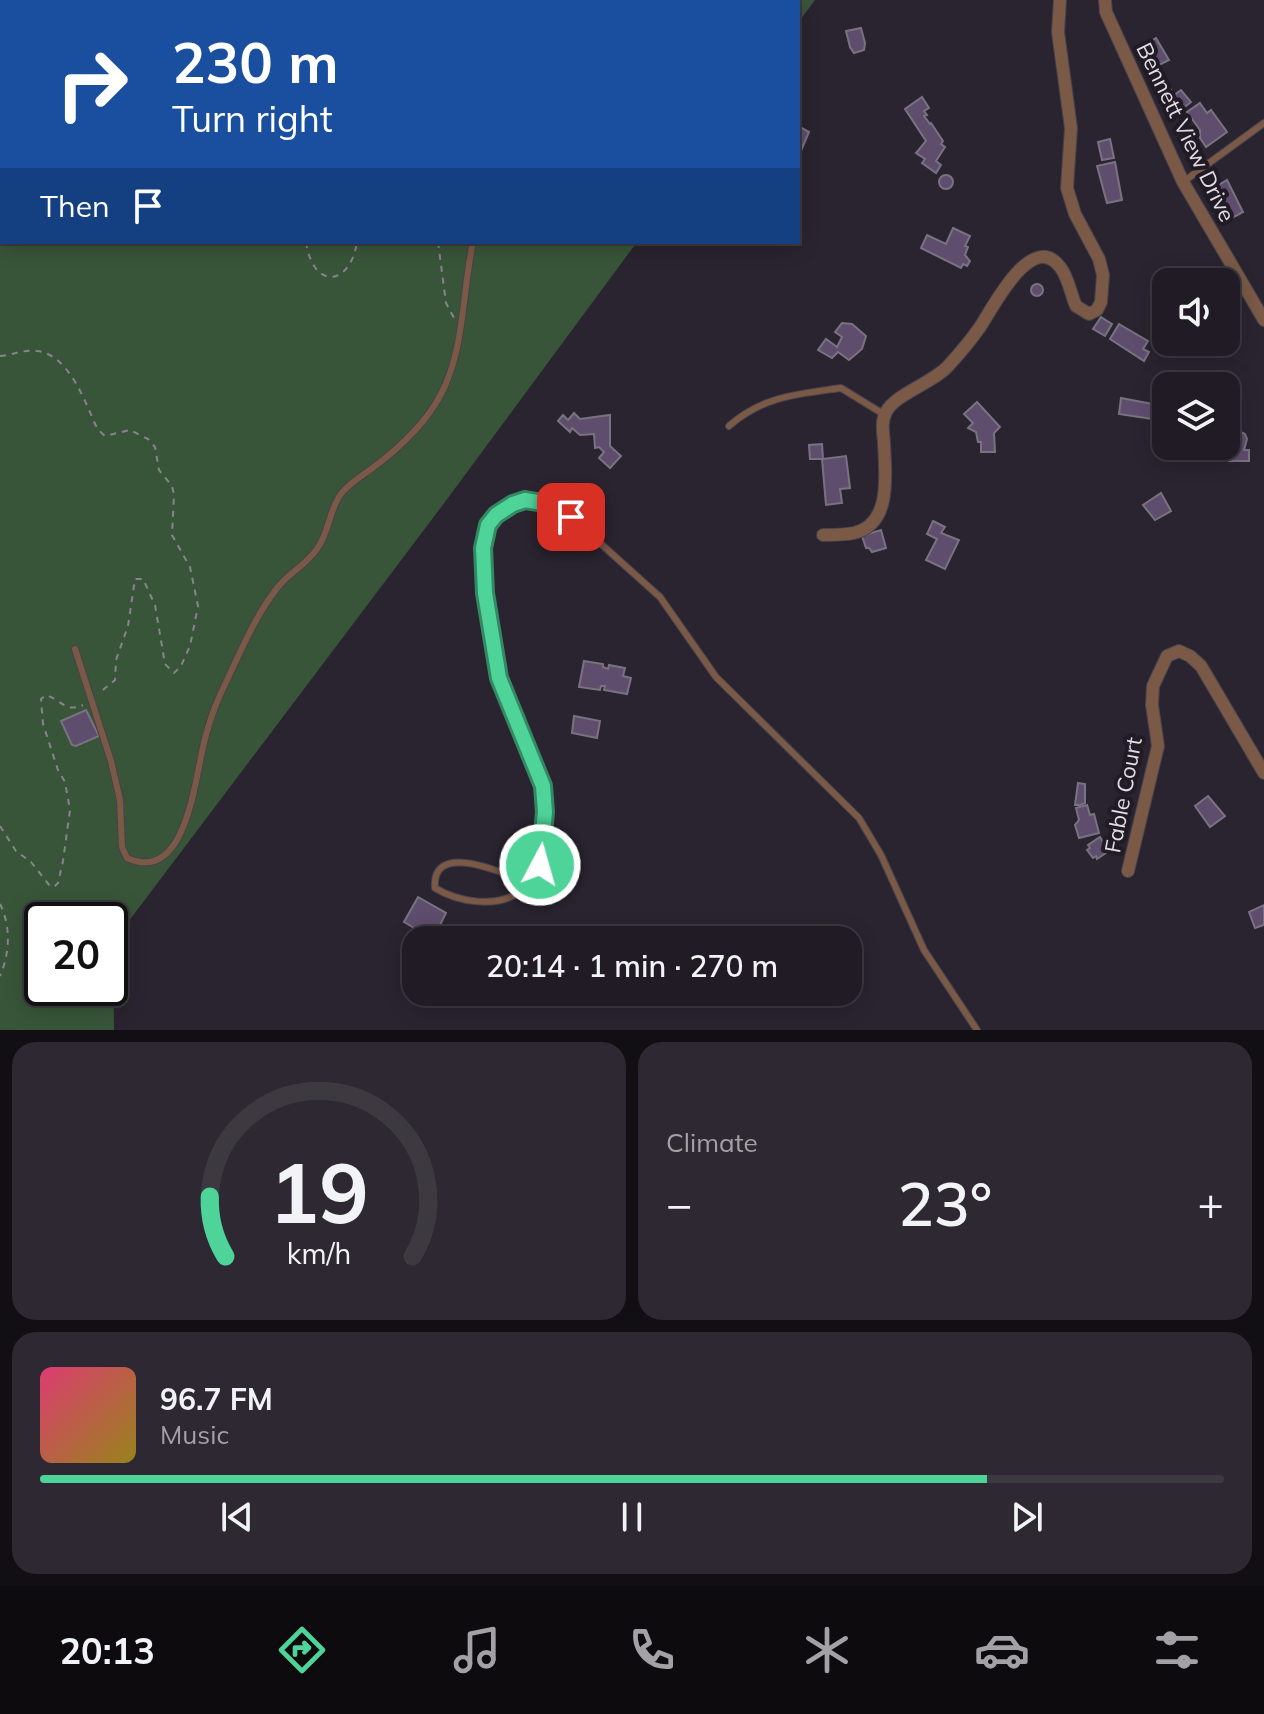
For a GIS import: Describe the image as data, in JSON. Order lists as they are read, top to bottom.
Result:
{
  "streets": {
    "street": ["Bennett View Drive", "Fable Court"]
  },
  "page": {
    "turn": ["230 m", "Turn right"],
    "then": "Then",
    "limit": "20",
    "trip": "20:14 · 1 min · 270 m",
    "tile": "Climate",
    "heat": ["−", "23°", "+"],
    "song": ["96.7 FM", "Music"],
    "tabs": "20:13",
    "gauge": ["19", "km/h"]
  }
}
